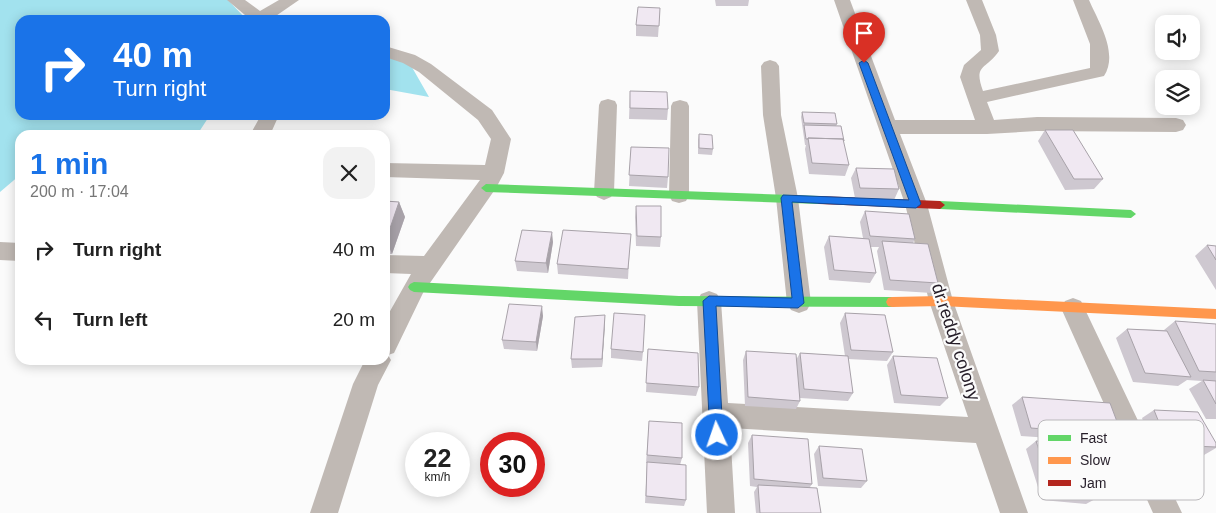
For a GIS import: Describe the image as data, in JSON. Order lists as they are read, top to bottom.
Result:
{
  "streets": {
    "street": ["dr.reddy colony"]
  },
  "legend": ["Fast", "Slow", "Jam"],
  "page": {
    "turn": ["40 m", "Turn right"],
    "heading": ["1 min", "200 m · 17:04"],
    "list": [
      {
        "name": "Turn right",
        "value": "40 m"
      },
      {
        "name": "Turn left",
        "value": "20 m"
      }
    ],
    "speed": "22 km/h",
    "limit": "30"
  }
}
